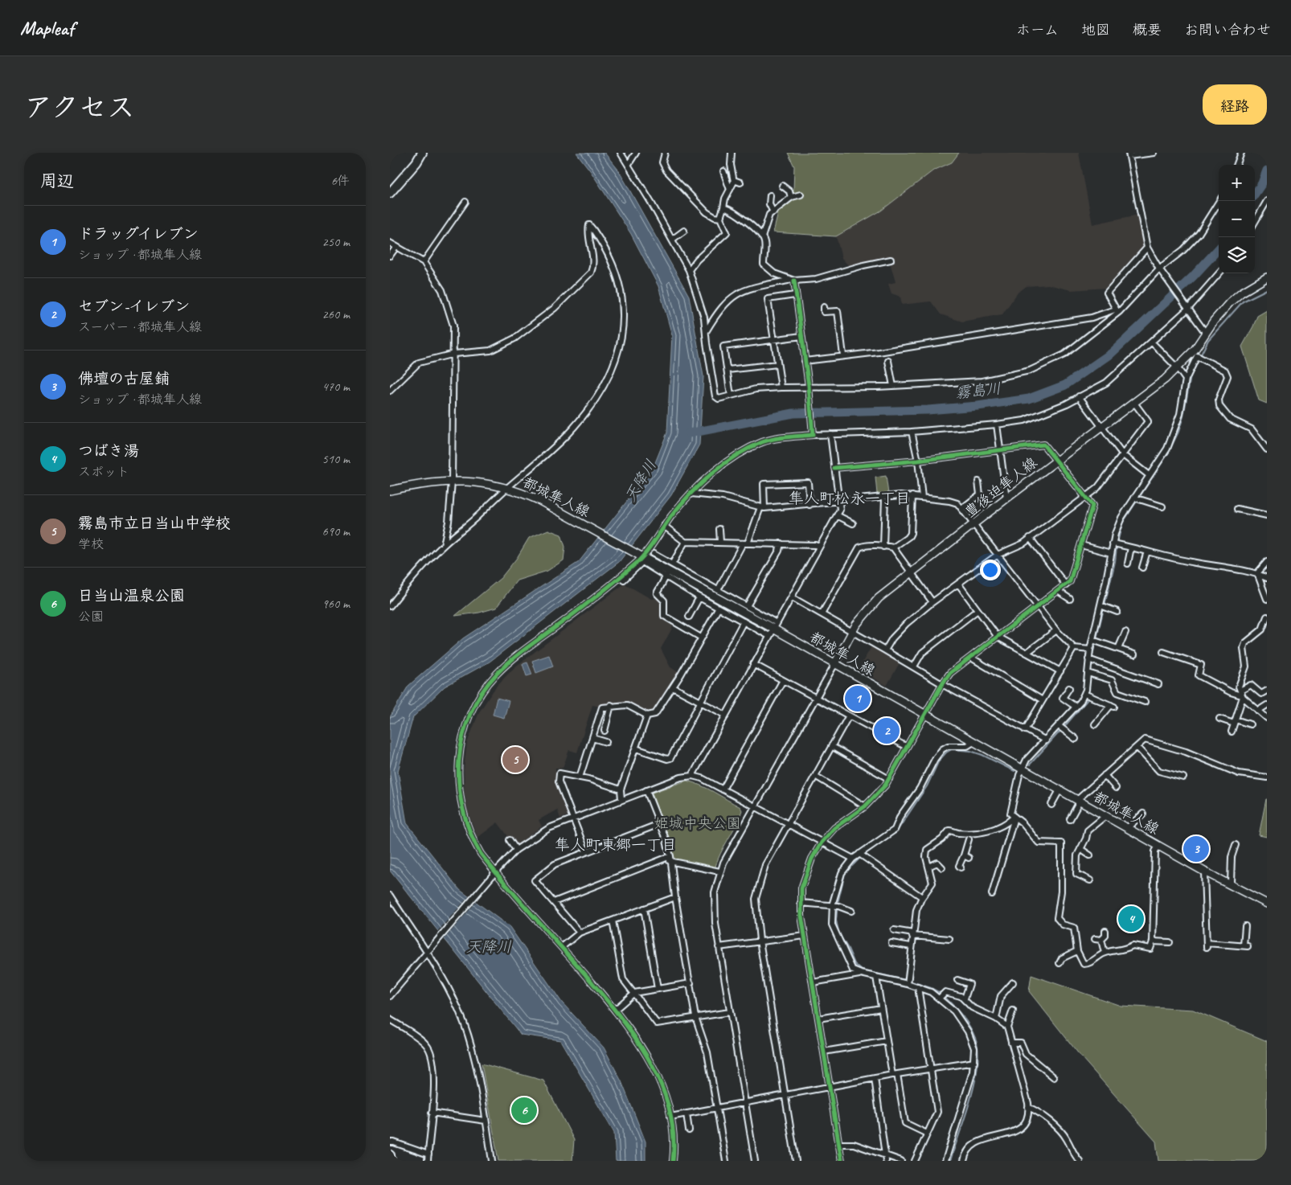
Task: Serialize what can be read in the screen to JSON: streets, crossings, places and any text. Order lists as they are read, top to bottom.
{
  "streets": {
    "main road": ["豊後迫隼人線", "都城隼人線"]
  },
  "crossings": [
    ["豊後迫隼人線", "都城隼人線"]
  ],
  "districts": ["隼人町松永一丁目", "隼人町東郷一丁目"],
  "water": ["霧島川", "天降川"],
  "parks": ["姫城中央公園"],
  "page": {
    "header": "Mapleaf",
    "nav": [
      "ホーム",
      "地図",
      "概要",
      "お問い合わせ"
    ],
    "title": "アクセス",
    "buttons": "経路",
    "heading": ["周辺", "6件"],
    "map_buttons": ["+", "−"],
    "list": [
      {
        "mark": "1",
        "name": "ドラッグイレブン",
        "note": "ショップ · 都城隼人線",
        "value": "250 m"
      },
      {
        "mark": "2",
        "name": "セブン-イレブン",
        "note": "スーパー · 都城隼人線",
        "value": "260 m"
      },
      {
        "mark": "3",
        "name": "佛壇の古屋鋪",
        "note": "ショップ · 都城隼人線",
        "value": "470 m"
      },
      {
        "mark": "4",
        "name": "つばき湯",
        "note": "スポット",
        "value": "510 m"
      },
      {
        "mark": "5",
        "name": "霧島市立日当山中学校",
        "note": "学校",
        "value": "690 m"
      },
      {
        "mark": "6",
        "name": "日当山温泉公園",
        "note": "公園",
        "value": "960 m"
      }
    ],
    "pins": [
      "1",
      "2",
      "5",
      "3",
      "4",
      "6"
    ]
  }
}
